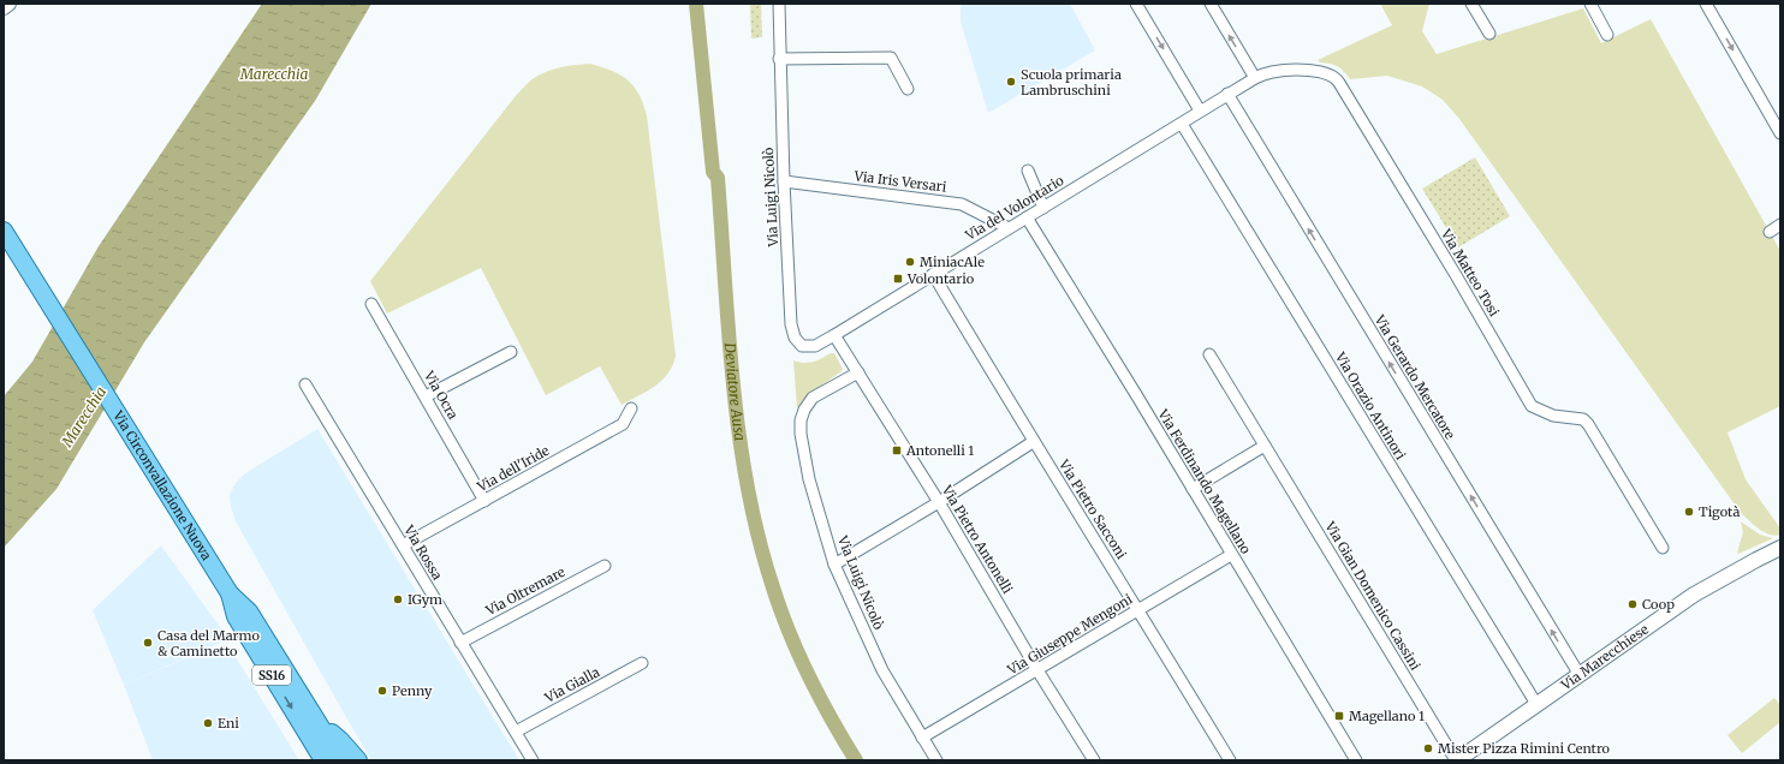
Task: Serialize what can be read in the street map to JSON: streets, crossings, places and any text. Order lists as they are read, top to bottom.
{
  "streets": {
    "main road": ["Via Circonvallazione Nuova", "Via Marecchiese", "SS16"],
    "street": [
      "Via Iris Versari",
      "Via Luigi Nicolò",
      "Via del Volontario",
      "Via Matteo Tosi",
      "Via Gerardo Mercatore",
      "Via Ocra",
      "Via Orazio Antinori",
      "Via dell'Iride",
      "Via Ferdinando Magellano",
      "Via Pietro Sacconi",
      "Via Pietro Antonelli",
      "Via Rossa",
      "Via Oltremare",
      "Via Gian Domenico Cassini",
      "Via Giuseppe Mengoni",
      "Via Gialla"
    ]
  },
  "crossings": [
    ["Via Iris Versari", "Via Luigi Nicolò"],
    ["Via Iris Versari", "Via del Volontario"],
    ["Via Luigi Nicolò", "Via del Volontario"],
    ["Via Luigi Nicolò", "Via Pietro Antonelli"],
    ["Via Luigi Nicolò", "Via Giuseppe Mengoni"],
    ["Via del Volontario", "Via Matteo Tosi"],
    ["Via del Volontario", "Via Gerardo Mercatore"],
    ["Via del Volontario", "Via Orazio Antinori"],
    ["Via del Volontario", "Via Ferdinando Magellano"],
    ["Via del Volontario", "Via Pietro Sacconi"],
    ["Via del Volontario", "Via Pietro Antonelli"],
    ["Via Matteo Tosi", "Via Gerardo Mercatore"],
    ["Via Gerardo Mercatore", "Via Marecchiese"],
    ["Via Ocra", "Via dell'Iride"],
    ["Via Orazio Antinori", "Via Marecchiese"],
    ["Via dell'Iride", "Via Rossa"],
    ["Via Ferdinando Magellano", "Via Giuseppe Mengoni"],
    ["Via Pietro Sacconi", "Via Giuseppe Mengoni"],
    ["Via Pietro Antonelli", "Via Giuseppe Mengoni"],
    ["Via Rossa", "Via Oltremare"],
    ["Via Rossa", "Via Gialla"],
    ["Via Gian Domenico Cassini", "Via Marecchiese"]
  ],
  "one_way": ["Via Gerardo Mercatore"],
  "water": ["Marecchia", "Deviatore Ausa"],
  "places": {
    "other": [
      "Scuola primaria Lambruschini",
      "MiniacAle",
      "Tigotà",
      "IGym",
      "Coop",
      "Casa del Marmo & Caminetto",
      "Penny",
      "Eni",
      "Mister Pizza Rimini Centro"
    ],
    "transit": ["Volontario", "Antonelli 1", "Magellano 1"]
  }
}
